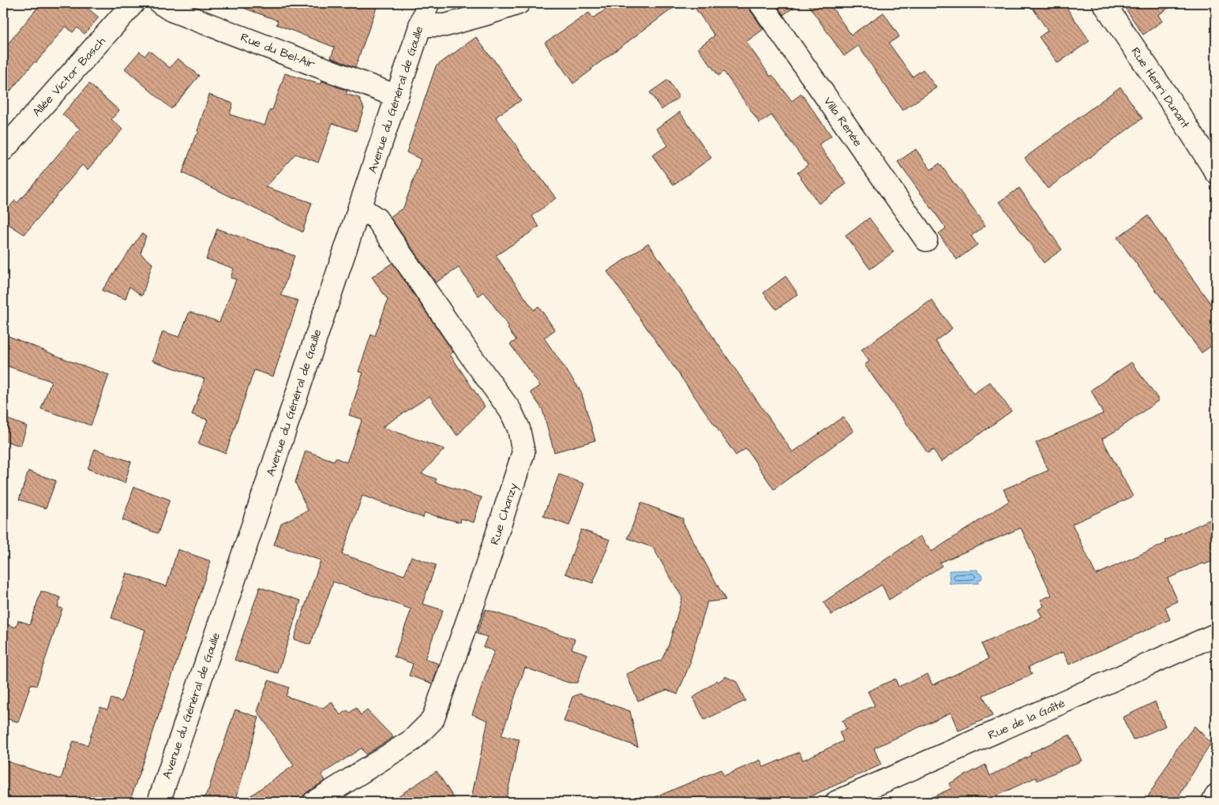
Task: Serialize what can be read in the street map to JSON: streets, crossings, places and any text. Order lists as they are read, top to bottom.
{
  "streets": {
    "street": [
      "Rue du Bel-Air",
      "Allée Victor Basch",
      "Rue Henri Dunant",
      "Avenue du Général de Gaulle",
      "Villa Renée",
      "Rue Chanzy",
      "Rue de la Gaîté"
    ]
  },
  "crossings": [
    ["Rue du Bel-Air", "Avenue du Général de Gaulle"],
    ["Avenue du Général de Gaulle", "Rue Chanzy"]
  ]
}
